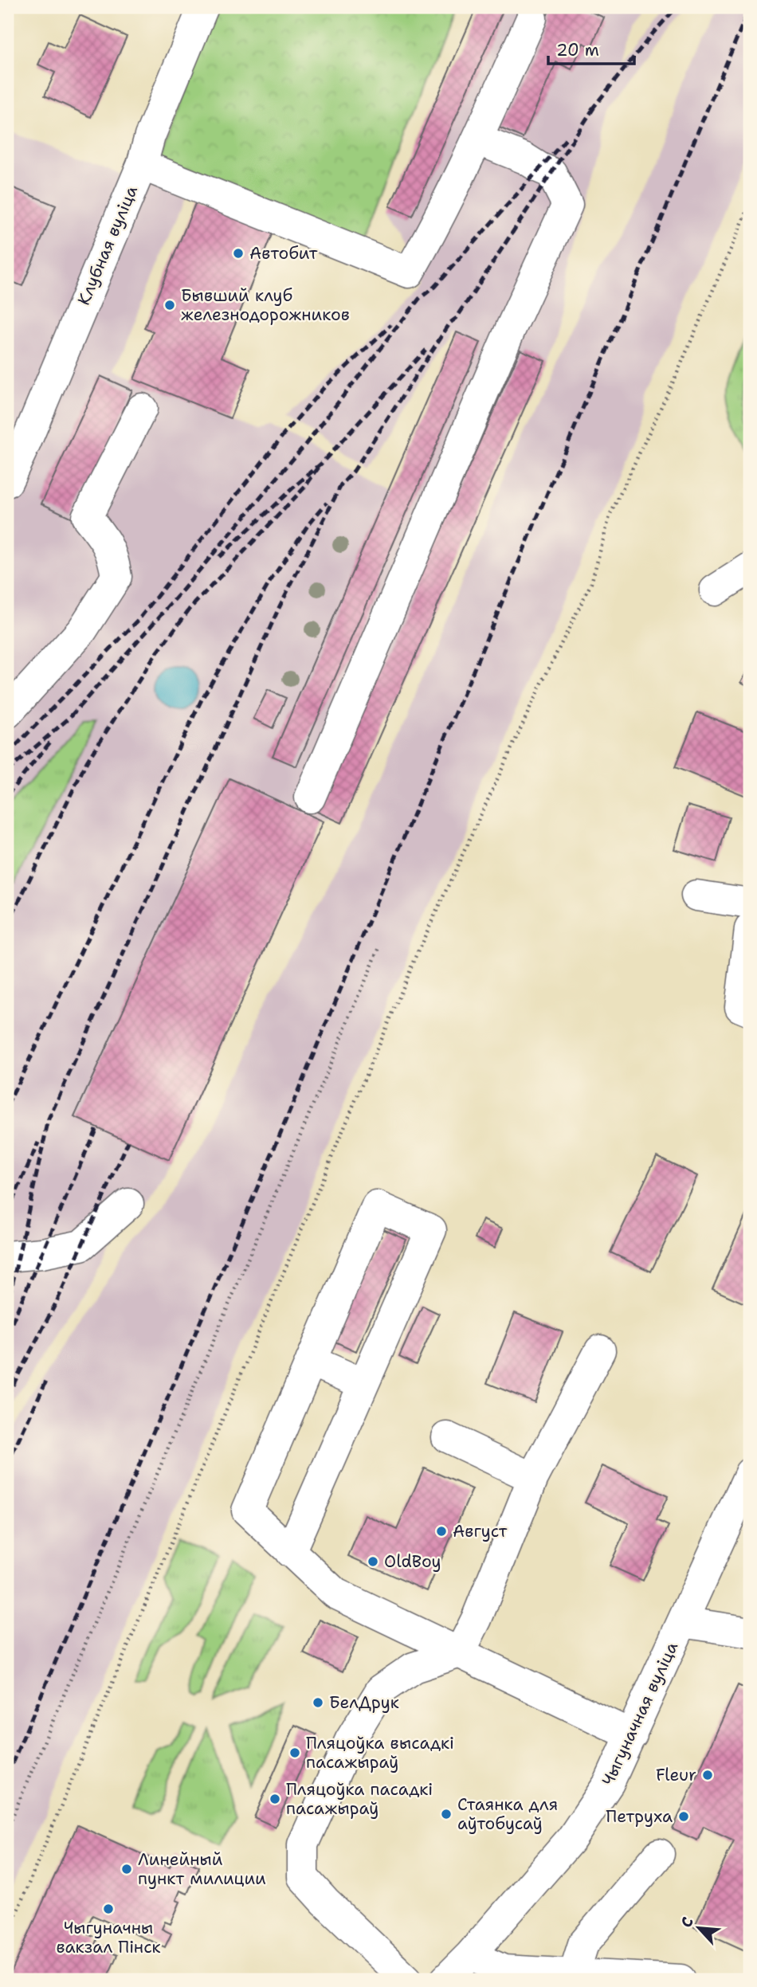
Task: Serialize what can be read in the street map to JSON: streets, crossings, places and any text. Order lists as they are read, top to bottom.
{
  "streets": {
    "street": ["Клубная вуліца", "Чыгуначная вуліца"]
  },
  "places": [
    "Автобит",
    "Бывший клуб железнодорожников",
    "Август",
    "OldBoy",
    "БелДрук",
    "Пляцоўка высадкі пасажыраў",
    "Fleur",
    "Пляцоўка пасадкі пасажыраў",
    "Стаянка для аўтобусаў",
    "Петруха",
    "Линейный пункт милиции",
    "Чыгуначны вакзал Пінск"
  ],
  "scale_bar": "20 m",
  "north": "top left"
}
